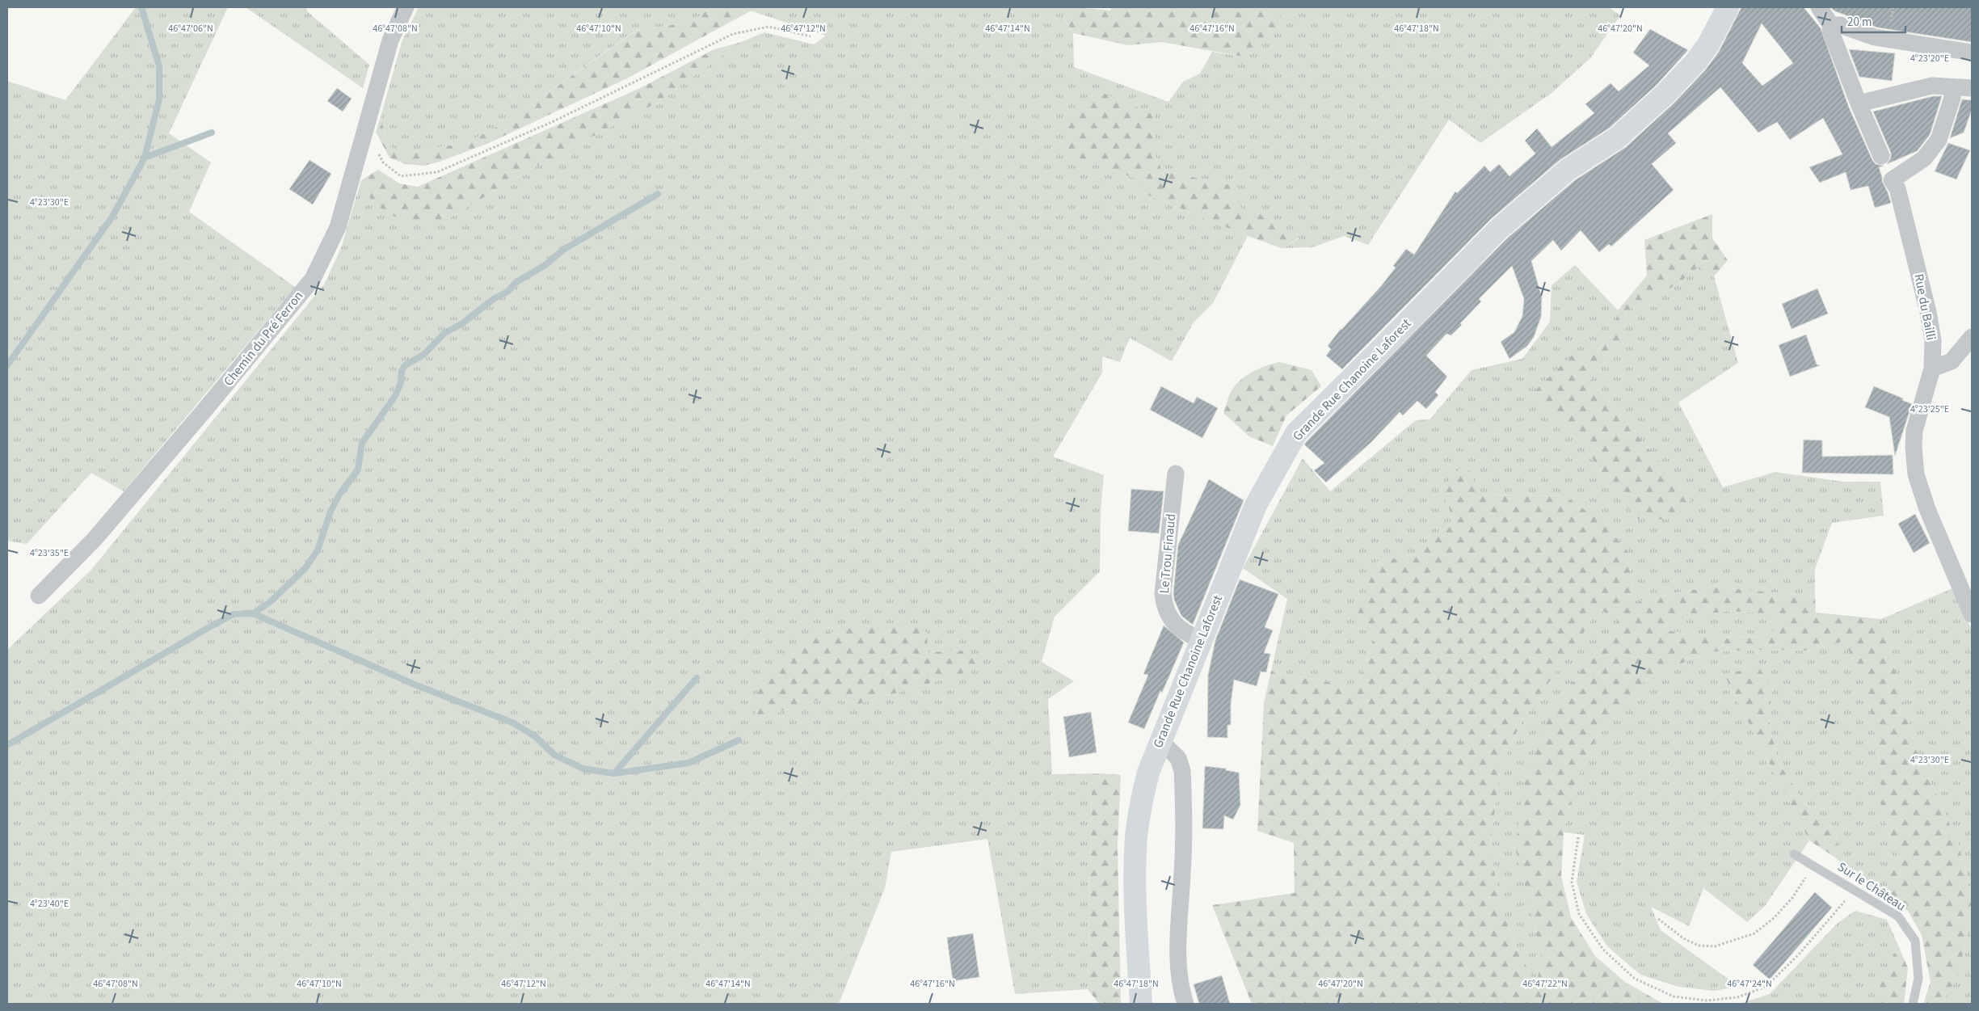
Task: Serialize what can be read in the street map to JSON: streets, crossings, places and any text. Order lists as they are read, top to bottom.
{
  "streets": {
    "main road": ["Grande Rue Chanoine Laforest"],
    "street": ["Rue du Bailli", "Chemin du Pré Ferron", "Le Trou Finaud"],
    "lane": ["Sur le Château"]
  },
  "crossings": [
    ["Grande Rue Chanoine Laforest", "Le Trou Finaud"]
  ],
  "scale_bar": "20 m",
  "coordinates": [
    "46°47'06\"N",
    "46°47'08\"N",
    "46°47'10\"N",
    "46°47'12\"N",
    "46°47'14\"N",
    "46°47'16\"N",
    "46°47'18\"N",
    "46°47'20\"N",
    "4°23'20\"E",
    "4°23'30\"E",
    "4°23'25\"E",
    "4°23'35\"E",
    "4°23'40\"E",
    "46°47'22\"N",
    "46°47'24\"N"
  ]
}
